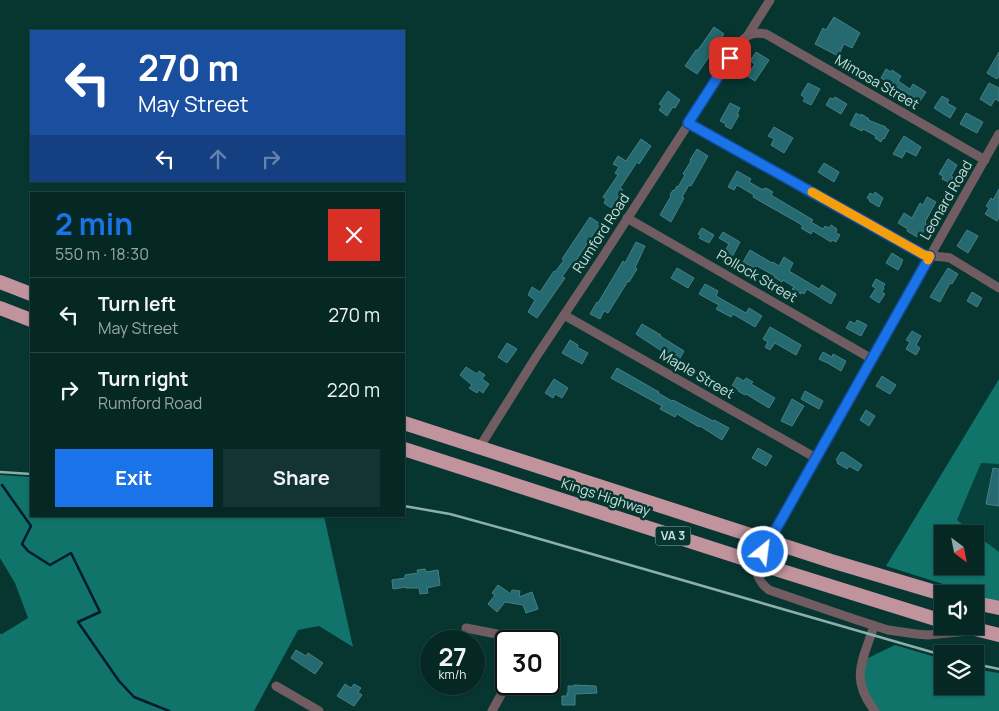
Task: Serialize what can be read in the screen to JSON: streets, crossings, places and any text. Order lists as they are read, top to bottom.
{
  "streets": {
    "highway": ["Kings Highway", "VA 3"],
    "street": [
      "Mimosa Street",
      "Leonard Road",
      "Rumford Road",
      "Pollock Street",
      "Maple Street"
    ]
  },
  "crossings": [
    ["Mimosa Street", "Leonard Road"],
    ["Mimosa Street", "Rumford Road"],
    ["Leonard Road", "Pollock Street"],
    ["Leonard Road", "Maple Street"],
    ["Leonard Road", "Kings Highway"],
    ["Rumford Road", "Pollock Street"],
    ["Rumford Road", "Maple Street"],
    ["Rumford Road", "Kings Highway"]
  ],
  "north": "bottom right",
  "page": {
    "turn": ["270 m", "May Street"],
    "heading": ["2 min", "550 m · 18:30"],
    "list": [
      {
        "name": "Turn left",
        "note": "May Street",
        "value": "270 m"
      },
      {
        "name": "Turn right",
        "note": "Rumford Road",
        "value": "220 m"
      }
    ],
    "buttons": ["Exit", "Share"],
    "speed": "27 km/h",
    "limit": "30"
  }
}
